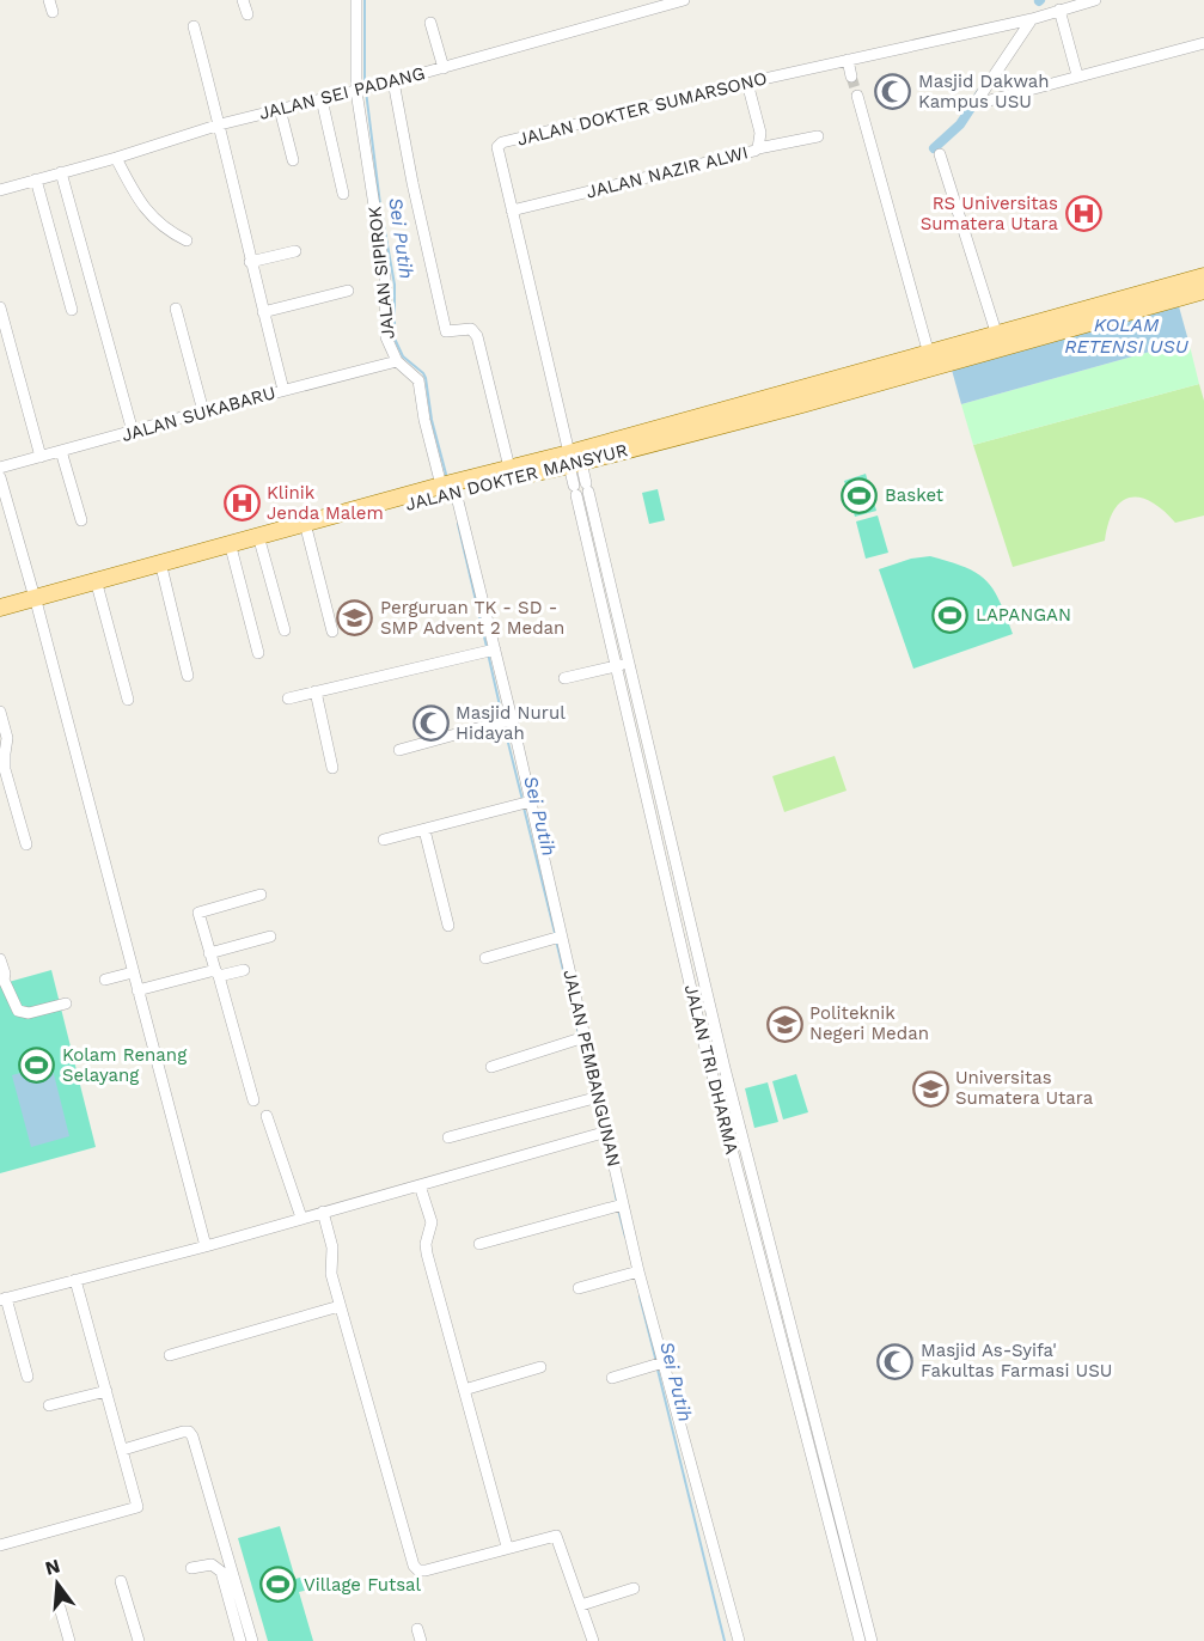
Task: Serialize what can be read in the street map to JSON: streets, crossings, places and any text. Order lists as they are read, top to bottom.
{
  "streets": {
    "main road": ["JALAN DOKTER MANSYUR"],
    "street": [
      "JALAN SEI PADANG",
      "JALAN DOKTER SUMARSONO",
      "JALAN NAZIR ALWI",
      "JALAN SIPIROK",
      "JALAN SUKABARU",
      "JALAN PEMBANGUNAN",
      "JALAN TRI DHARMA"
    ]
  },
  "crossings": [
    ["JALAN SEI PADANG", "JALAN SIPIROK"],
    ["JALAN DOKTER SUMARSONO", "JALAN NAZIR ALWI"],
    ["JALAN DOKTER SUMARSONO", "JALAN DOKTER MANSYUR"],
    ["JALAN DOKTER SUMARSONO", "JALAN TRI DHARMA"],
    ["JALAN SIPIROK", "JALAN SUKABARU"],
    ["JALAN SIPIROK", "JALAN DOKTER MANSYUR"],
    ["JALAN SIPIROK", "JALAN PEMBANGUNAN"],
    ["JALAN DOKTER MANSYUR", "JALAN PEMBANGUNAN"],
    ["JALAN DOKTER MANSYUR", "JALAN TRI DHARMA"]
  ],
  "water": ["Sei Putih", "KOLAM RETENSI USU"],
  "places": {
    "mosque": ["Masjid Dakwah Kampus USU", "Masjid Nurul Hidayah", "Masjid As-Syifa' Fakultas Farmasi USU"],
    "hospital": ["RS Universitas Sumatera Utara", "Klinik Jenda Malem"],
    "sports": [
      "Basket",
      "LAPANGAN",
      "Kolam Renang Selayang",
      "Village Futsal"
    ],
    "school or university": ["Perguruan TK - SD - SMP Advent 2 Medan", "Politeknik Negeri Medan", "Universitas Sumatera Utara"]
  },
  "north": "top"
}
